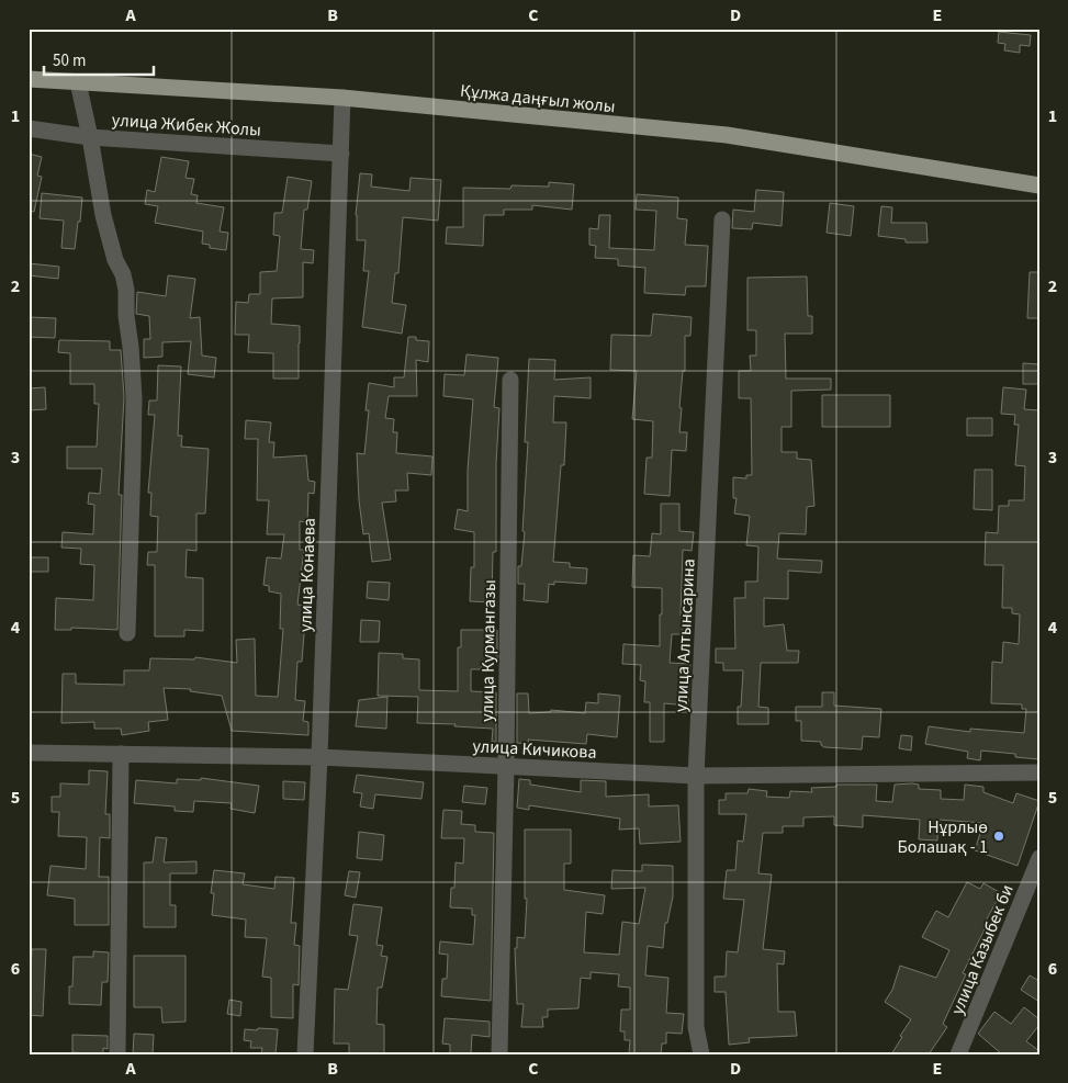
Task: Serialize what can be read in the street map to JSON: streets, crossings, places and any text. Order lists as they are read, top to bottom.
{
  "streets": {
    "main road": ["Құлжа даңғыл жолы"],
    "street": [
      "улица Жибек Жолы",
      "улица Конаева",
      "улица Алтынсарина",
      "улица Курмангазы",
      "улица Кичикова",
      "улица Казыбек би"
    ]
  },
  "crossings": [
    ["Құлжа даңғыл жолы", "улица Конаева"],
    ["улица Жибек Жолы", "улица Конаева"],
    ["улица Конаева", "улица Кичикова"],
    ["улица Алтынсарина", "улица Кичикова"],
    ["улица Курмангазы", "улица Кичикова"]
  ],
  "places": ["Нұрлыө Болашақ - 1"],
  "scale_bar": "50 m",
  "grid": {
    "columns": [
      "A",
      "B",
      "C",
      "D",
      "E"
    ],
    "rows": [
      "1",
      "2",
      "3",
      "4",
      "5",
      "6"
    ]
  }
}
